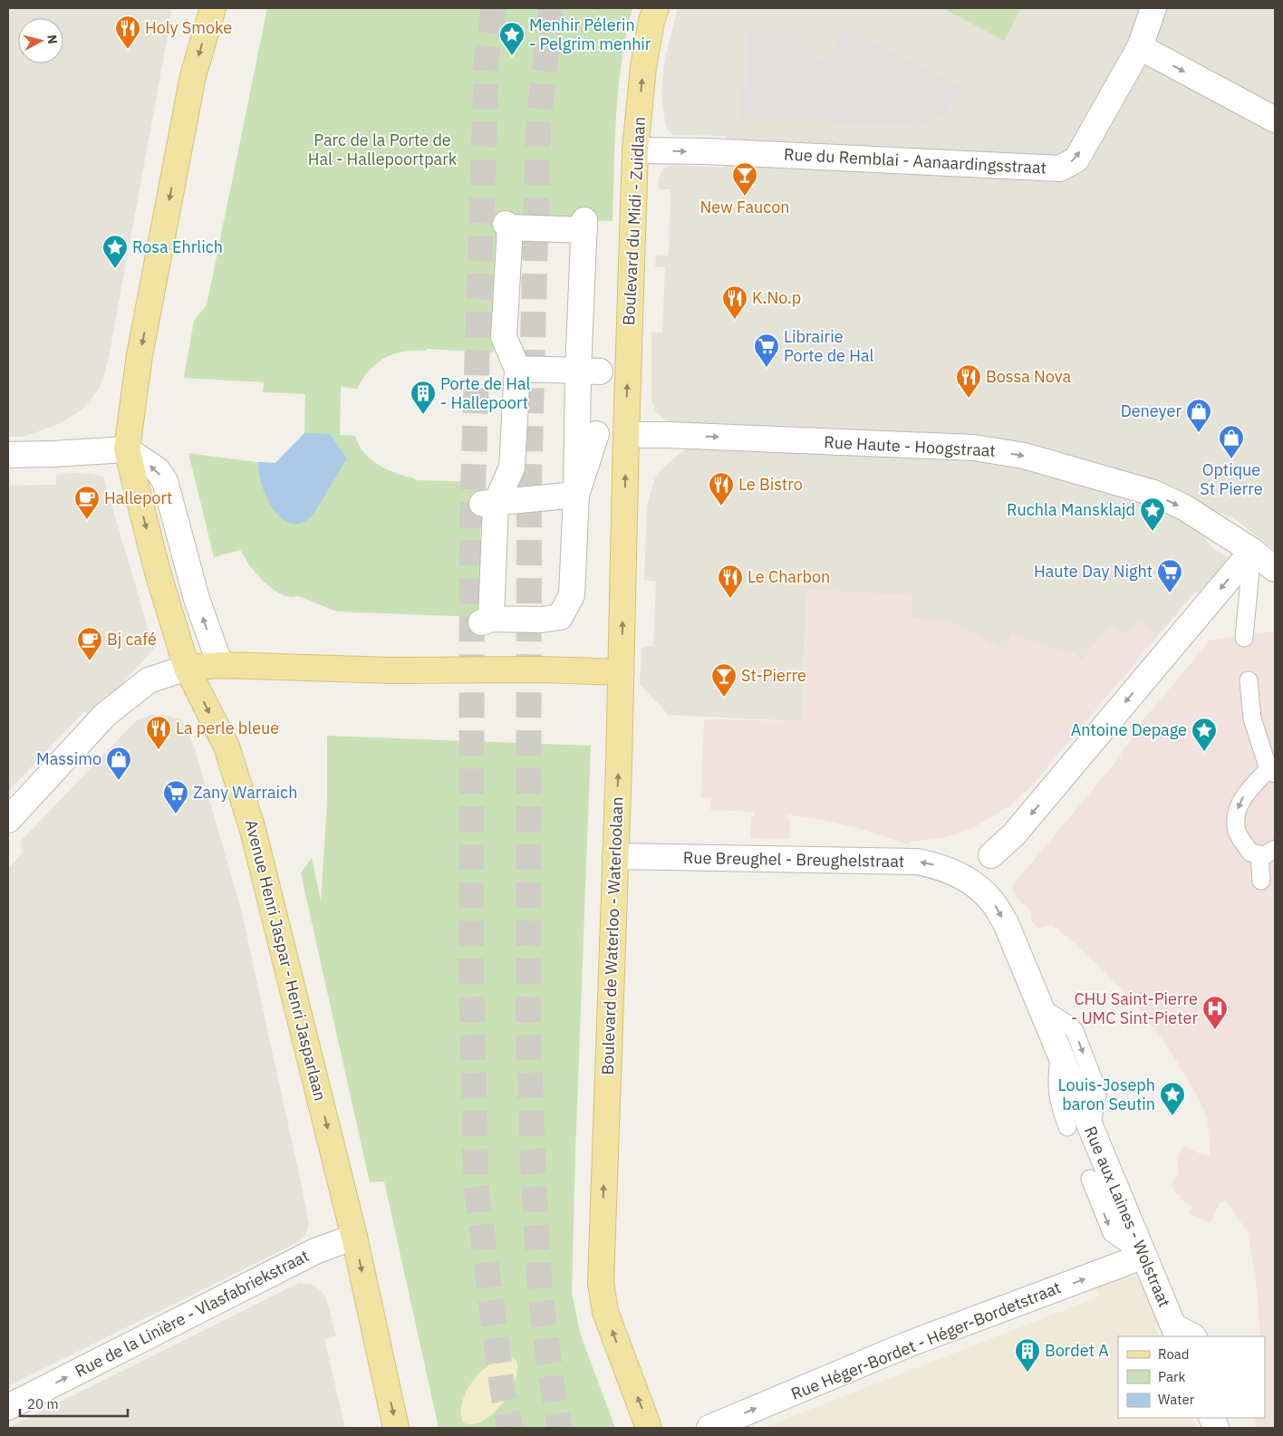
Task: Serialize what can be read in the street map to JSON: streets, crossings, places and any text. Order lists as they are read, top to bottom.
{
  "streets": {
    "main road": ["Boulevard du Midi - Zuidlaan", "Boulevard de Waterloo - Waterloolaan", "Avenue Henri Jaspar - Henri Jasparlaan"],
    "street": [
      "Rue du Remblai - Aanaardingsstraat",
      "Rue Haute - Hoogstraat",
      "Rue Breughel - Breughelstraat",
      "Rue aux Laines - Wolstraat",
      "Rue de la Linière - Vlasfabriekstraat",
      "Rue Héger-Bordet - Héger-Bordetstraat"
    ]
  },
  "crossings": [
    ["Rue du Remblai - Aanaardingsstraat", "Boulevard du Midi - Zuidlaan"],
    ["Boulevard du Midi - Zuidlaan", "Rue Haute - Hoogstraat"],
    ["Boulevard du Midi - Zuidlaan", "Boulevard de Waterloo - Waterloolaan"],
    ["Rue Haute - Hoogstraat", "Boulevard de Waterloo - Waterloolaan"],
    ["Rue Breughel - Breughelstraat", "Boulevard de Waterloo - Waterloolaan"],
    ["Rue Breughel - Breughelstraat", "Rue aux Laines - Wolstraat"],
    ["Avenue Henri Jaspar - Henri Jasparlaan", "Rue de la Linière - Vlasfabriekstraat"],
    ["Rue aux Laines - Wolstraat", "Rue Héger-Bordet - Héger-Bordetstraat"]
  ],
  "one_way": [
    "Rue du Remblai - Aanaardingsstraat",
    "Boulevard du Midi - Zuidlaan",
    "Rue Haute - Hoogstraat",
    "Rue Breughel - Breughelstraat",
    "Boulevard de Waterloo - Waterloolaan",
    "Avenue Henri Jaspar - Henri Jasparlaan",
    "Rue de la Linière - Vlasfabriekstraat",
    "Rue Héger-Bordet - Héger-Bordetstraat"
  ],
  "parks": ["Parc de la Porte de Hal - Hallepoortpark"],
  "places": {
    "restaurant": [
      "Holy Smoke",
      "K.No.p",
      "Bossa Nova",
      "Le Bistro",
      "Le Charbon",
      "La perle bleue"
    ],
    "place": [
      "Menhir Pélerin - Pelgrim menhir",
      "Rosa Ehrlich",
      "Ruchla Mansklajd",
      "Antoine Depage",
      "Louis-Joseph baron Seutin"
    ],
    "bar": ["New Faucon", "St-Pierre"],
    "supermarket": ["Librairie Porte de Hal", "Haute Day Night", "Zany Warraich"],
    "building": ["Porte de Hal - Hallepoort", "Bordet A"],
    "shop": ["Deneyer", "Optique St Pierre", "Massimo"],
    "cafe": ["Halleport", "Bj café"],
    "hospital": ["CHU Saint-Pierre - UMC Sint-Pieter"]
  },
  "legend": ["Road", "Park", "Water"],
  "scale_bar": "20 m",
  "north": "right"
}
